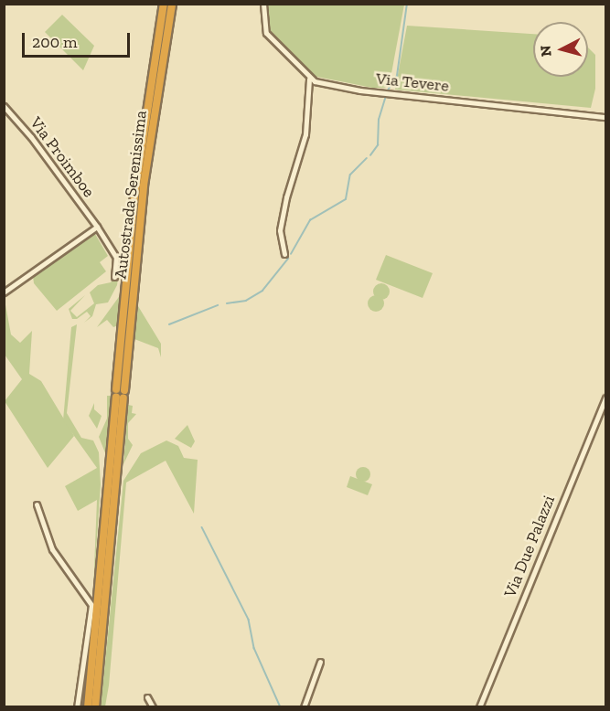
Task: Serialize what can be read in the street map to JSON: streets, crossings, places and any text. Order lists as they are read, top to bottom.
{
  "streets": {
    "highway": ["Autostrada Serenissima"],
    "street": ["Via Tevere", "Via Proimboe", "Via Due Palazzi"]
  },
  "scale_bar": "200 m",
  "north": "left"
}
